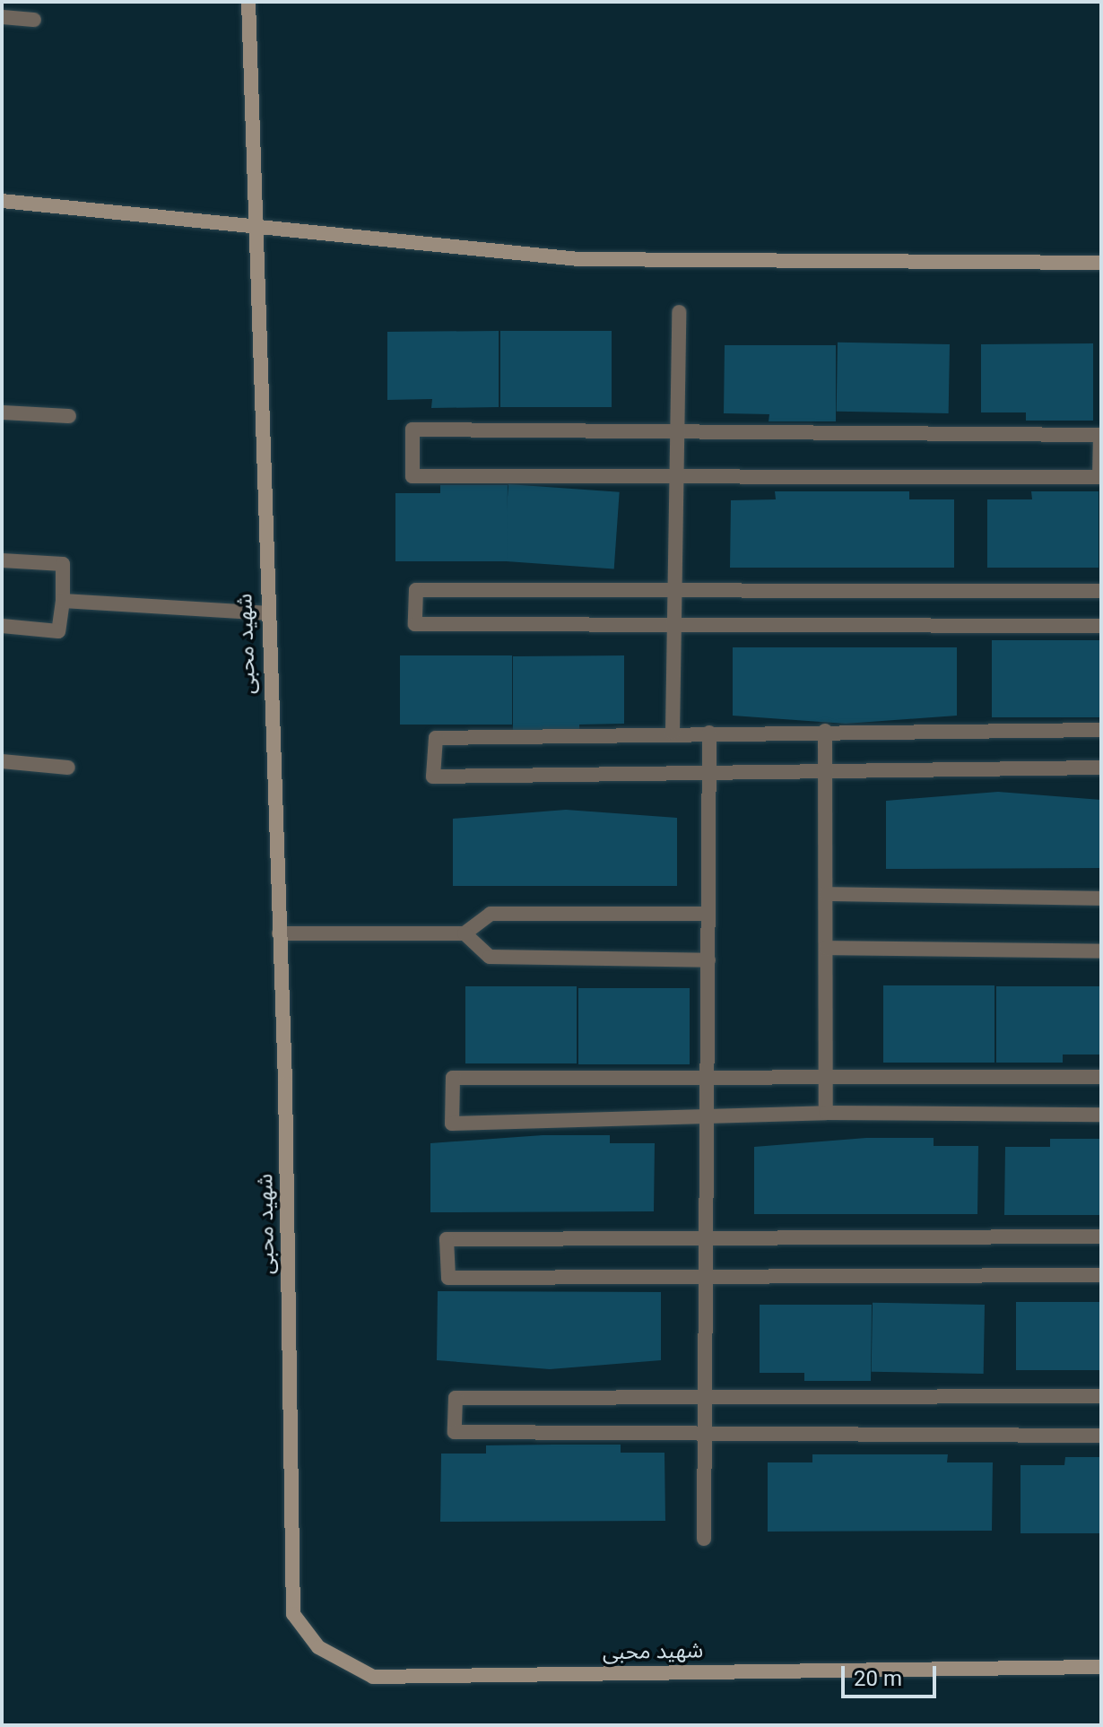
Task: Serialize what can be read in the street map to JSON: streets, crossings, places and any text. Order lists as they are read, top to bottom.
{
  "streets": {
    "street": ["شهید محبی"]
  },
  "scale_bar": "20 m"
}
